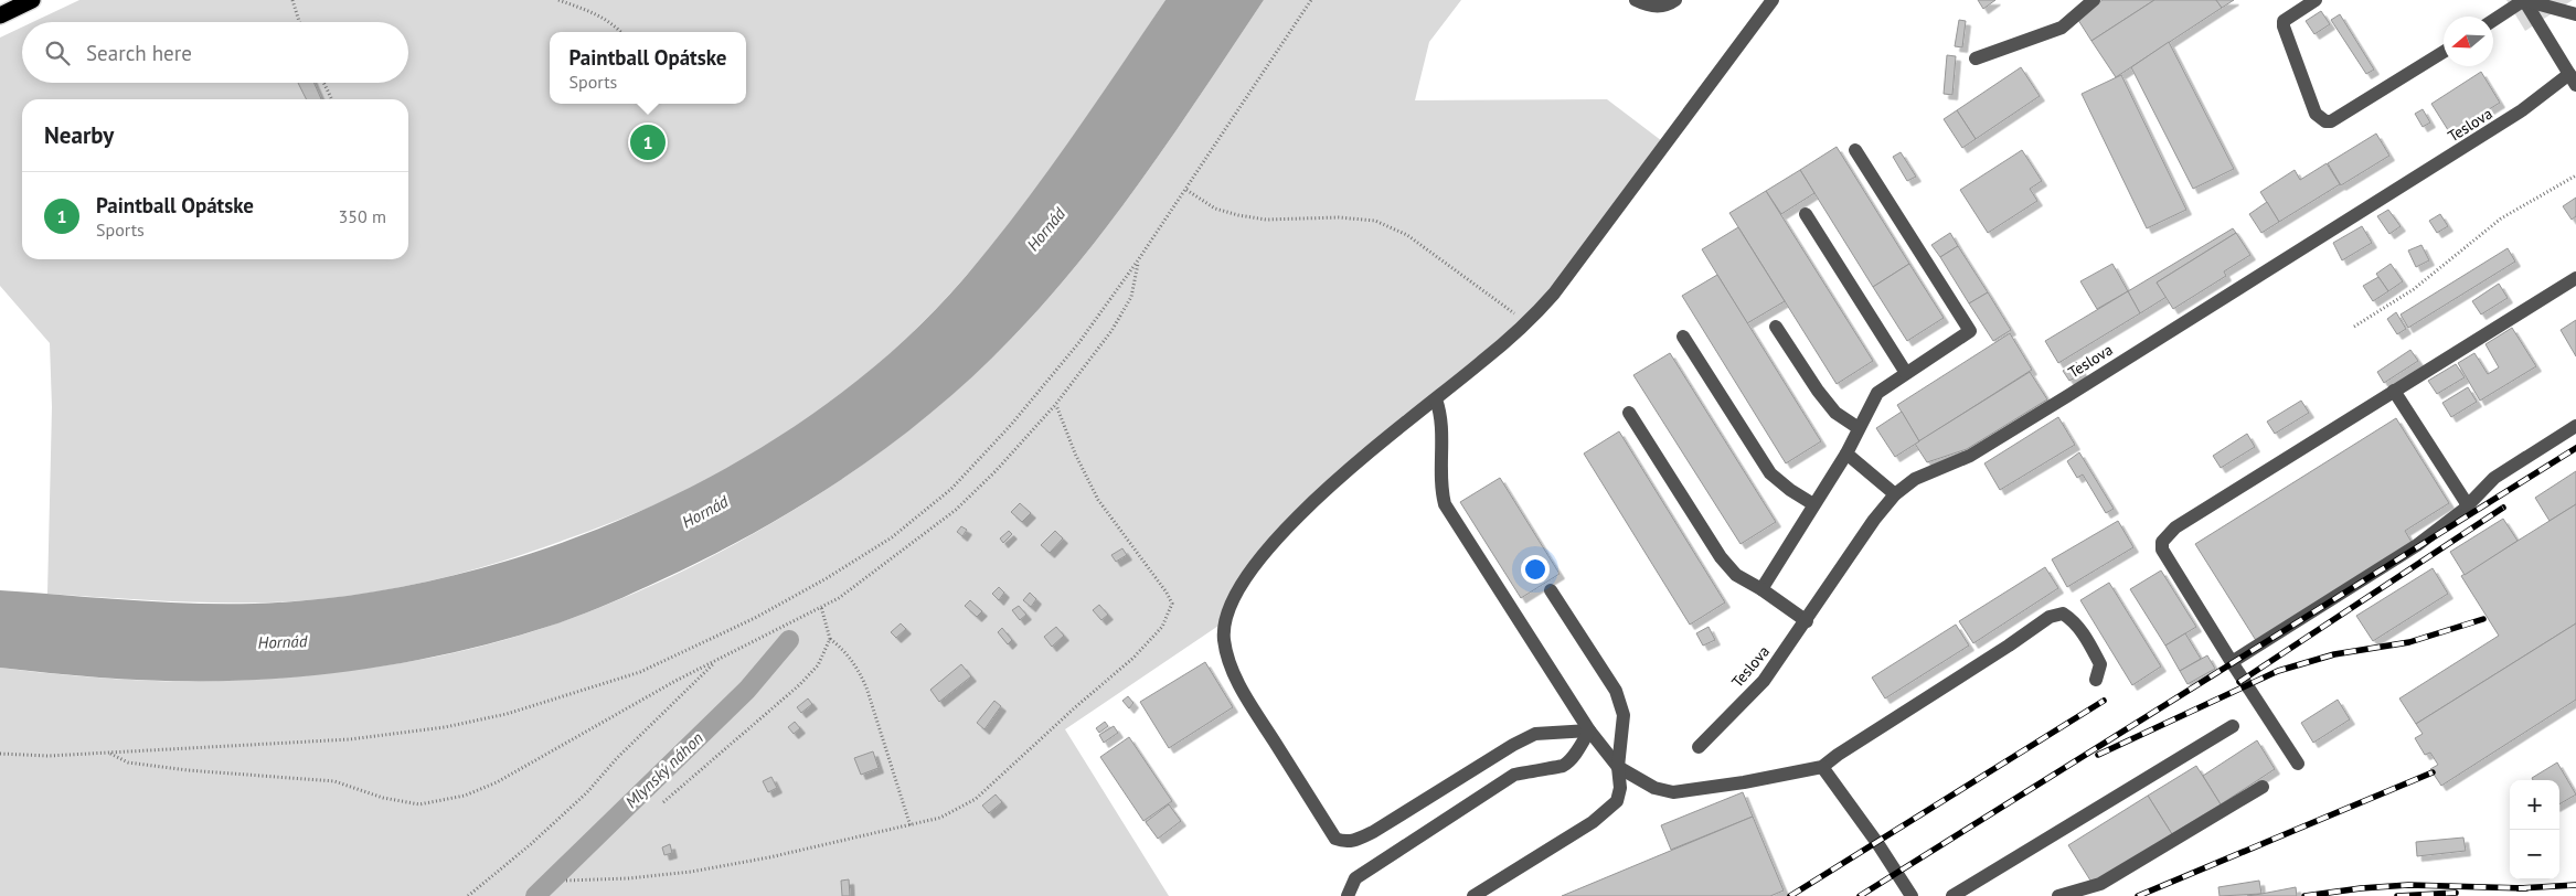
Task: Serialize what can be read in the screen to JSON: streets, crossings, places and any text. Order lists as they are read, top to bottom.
{
  "streets": {
    "lane": ["Teslova"]
  },
  "water": ["Hornád", "Mlynský náhon"],
  "north": "left",
  "page": {
    "search": "Search here",
    "popup": ["Paintball Opátske", "Sports"],
    "heading": "Nearby",
    "pins": "1",
    "list": [
      {
        "mark": "1",
        "name": "Paintball Opátske",
        "note": "Sports",
        "value": "350 m"
      }
    ],
    "map_buttons": ["+", "−"]
  }
}
